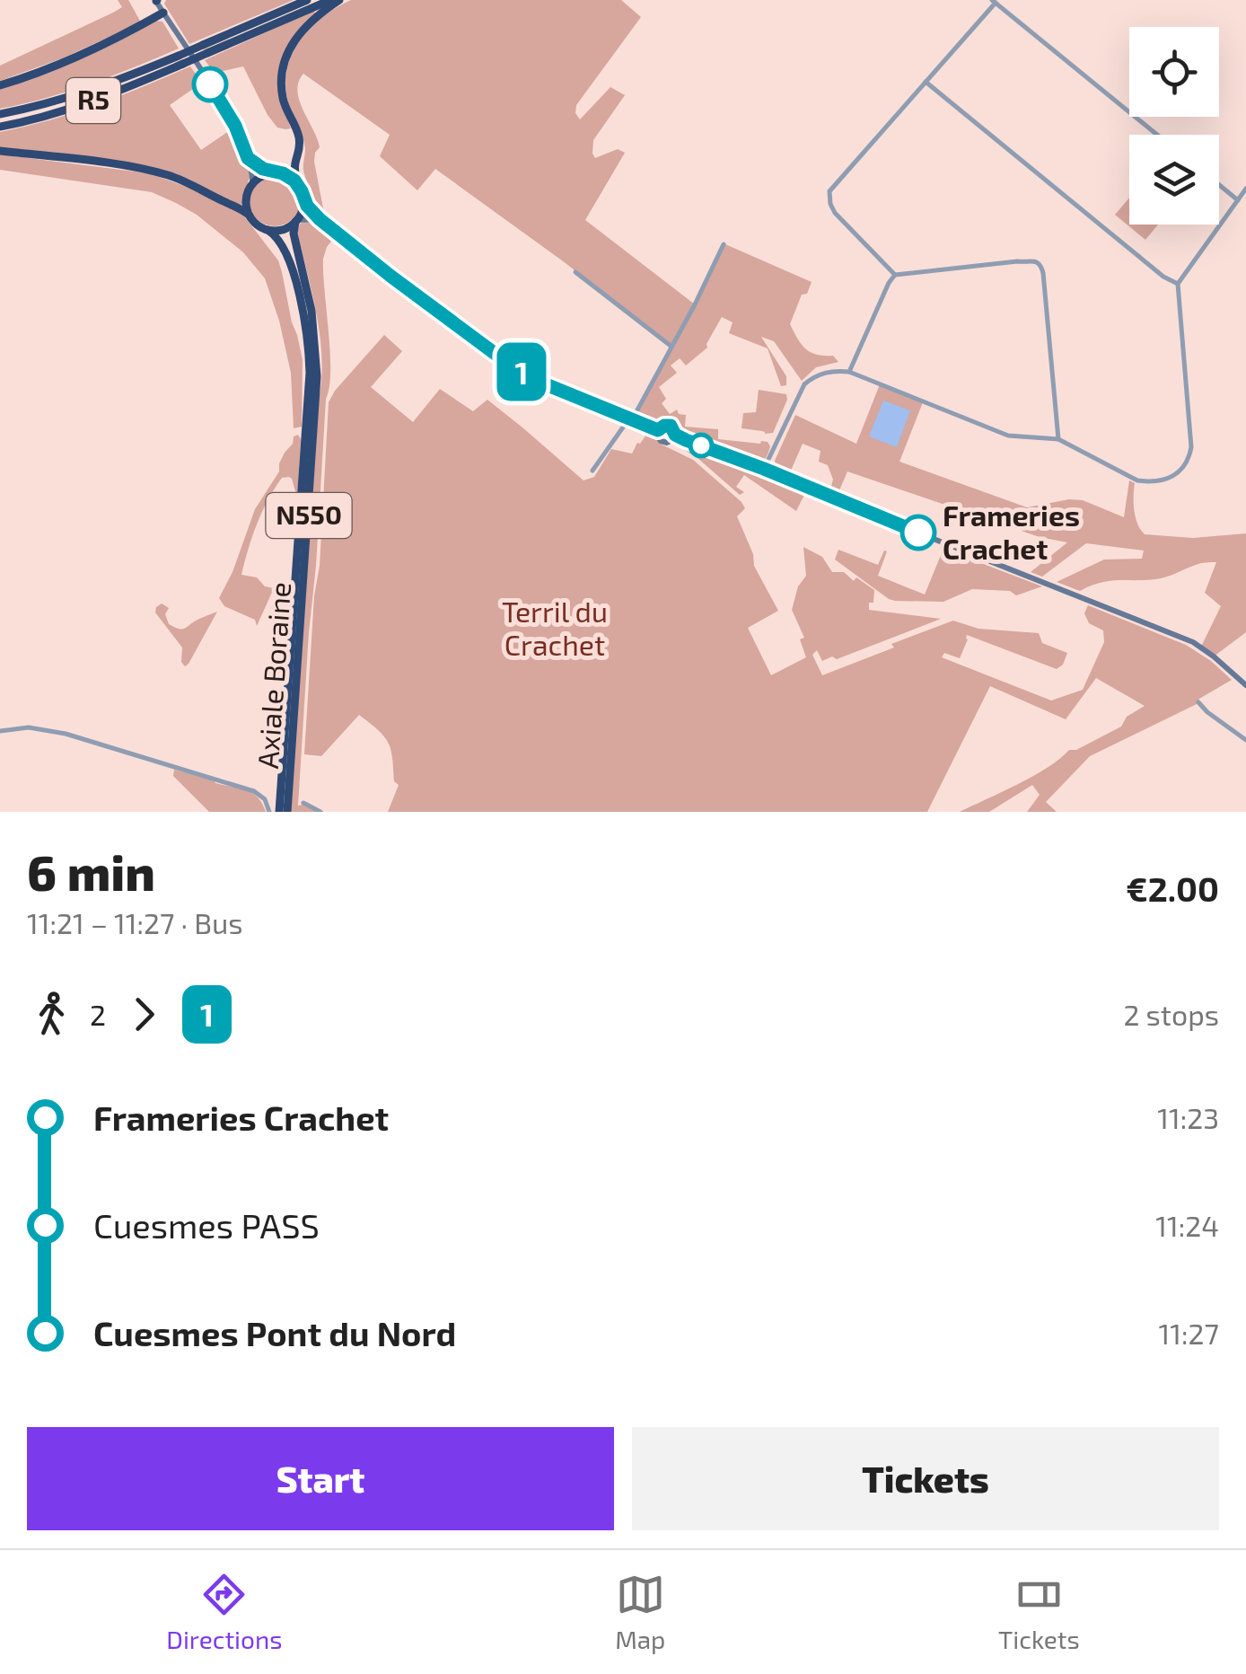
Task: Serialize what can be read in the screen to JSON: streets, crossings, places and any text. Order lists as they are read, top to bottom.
{
  "streets": {
    "highway": ["R5", "N550", "Axiale Boraine"]
  },
  "parks": ["Terril du Crachet"],
  "places": ["Frameries Crachet"],
  "lines": ["bus line 1"],
  "page": {
    "on_map": "1",
    "heading": ["6 min", "11:21 – 11:27 · Bus", "€2.00"],
    "legs": ["2", "1", "2 stops"],
    "list": [
      {
        "name": "Frameries Crachet",
        "value": "11:23"
      },
      {
        "name": "Cuesmes PASS",
        "value": "11:24"
      },
      {
        "name": "Cuesmes Pont du Nord",
        "value": "11:27"
      }
    ],
    "buttons": ["Start", "Tickets"],
    "tabs": ["Directions", "Map", "Tickets"]
  }
}
